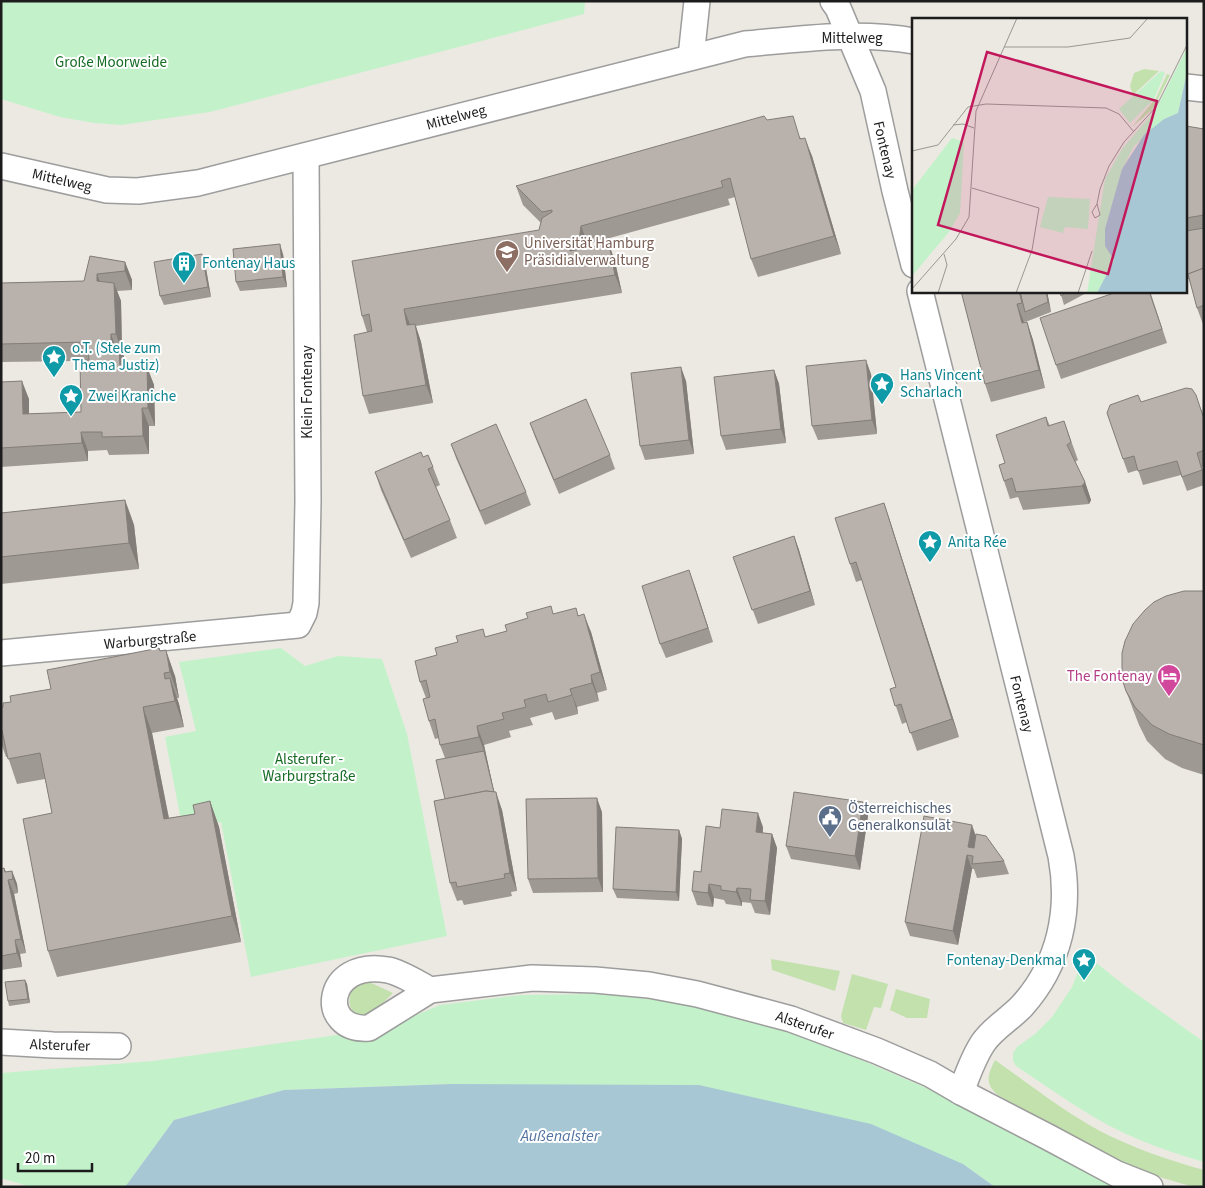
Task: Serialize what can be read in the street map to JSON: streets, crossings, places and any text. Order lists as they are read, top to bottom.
{
  "streets": {
    "street": [
      "Mittelweg",
      "Fontenay",
      "Klein Fontenay",
      "Warburgstraße",
      "Alsterufer"
    ]
  },
  "crossings": [
    ["Mittelweg", "Fontenay"],
    ["Mittelweg", "Klein Fontenay"],
    ["Fontenay", "Alsterufer"],
    ["Klein Fontenay", "Warburgstraße"]
  ],
  "water": ["Außenalster"],
  "parks": ["Große Moorweide", "Alsterufer - Warburgstraße"],
  "places": {
    "school or university": ["Universität Hamburg Präsidialverwaltung"],
    "building": ["Fontenay Haus"],
    "place": [
      "o.T. (Stele zum Thema Justiz)",
      "Hans Vincent Scharlach",
      "Zwei Kraniche",
      "Anita Rée",
      "Fontenay-Denkmal"
    ],
    "hotel": ["The Fontenay"],
    "public building": ["Österreichisches Generalkonsulat"]
  },
  "scale_bar": "20 m"
}
